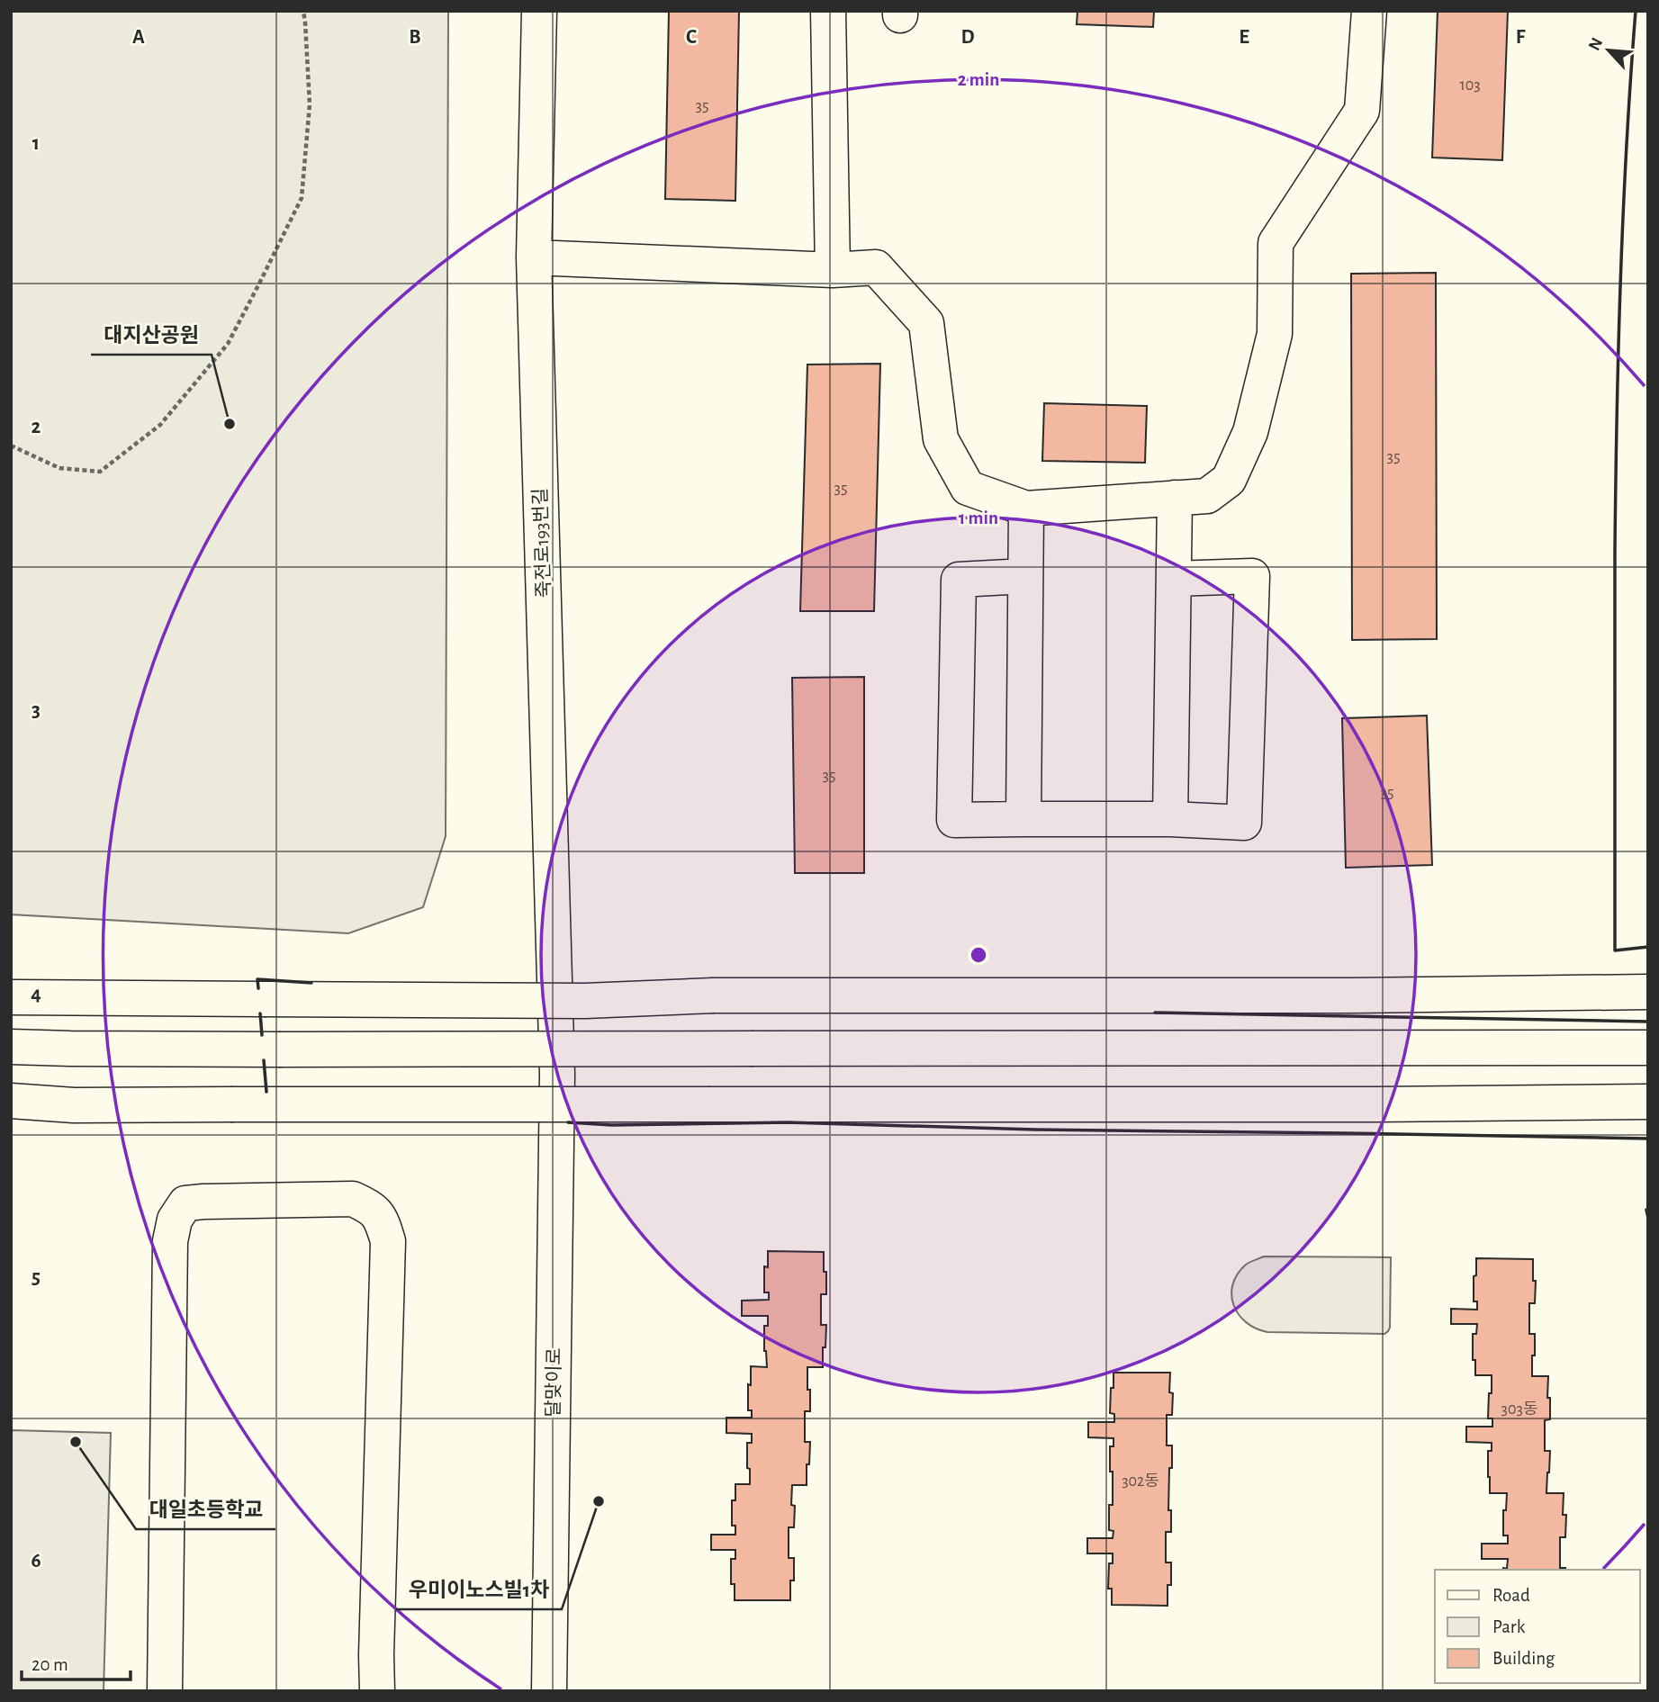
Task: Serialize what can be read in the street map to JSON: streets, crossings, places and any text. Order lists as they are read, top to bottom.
{
  "streets": {
    "main road": ["죽전로193번길", "달맞이로"]
  },
  "crossings": [
    ["죽전로193번길", "달맞이로"]
  ],
  "places": ["대지산공원", "대일초등학교", "우미이노스빌1차"],
  "house_numbers": [
    "103",
    "35",
    "35",
    "35",
    "35",
    "35",
    "303동",
    "302동"
  ],
  "legend": ["Road", "Park", "Building"],
  "scale_bar": "20 m",
  "north": "top left",
  "grid": {
    "columns": [
      "A",
      "B",
      "C",
      "D",
      "E",
      "F"
    ],
    "rows": [
      "1",
      "2",
      "3",
      "4",
      "5",
      "6"
    ]
  },
  "rings": ["2 min", "1 min"]
}
